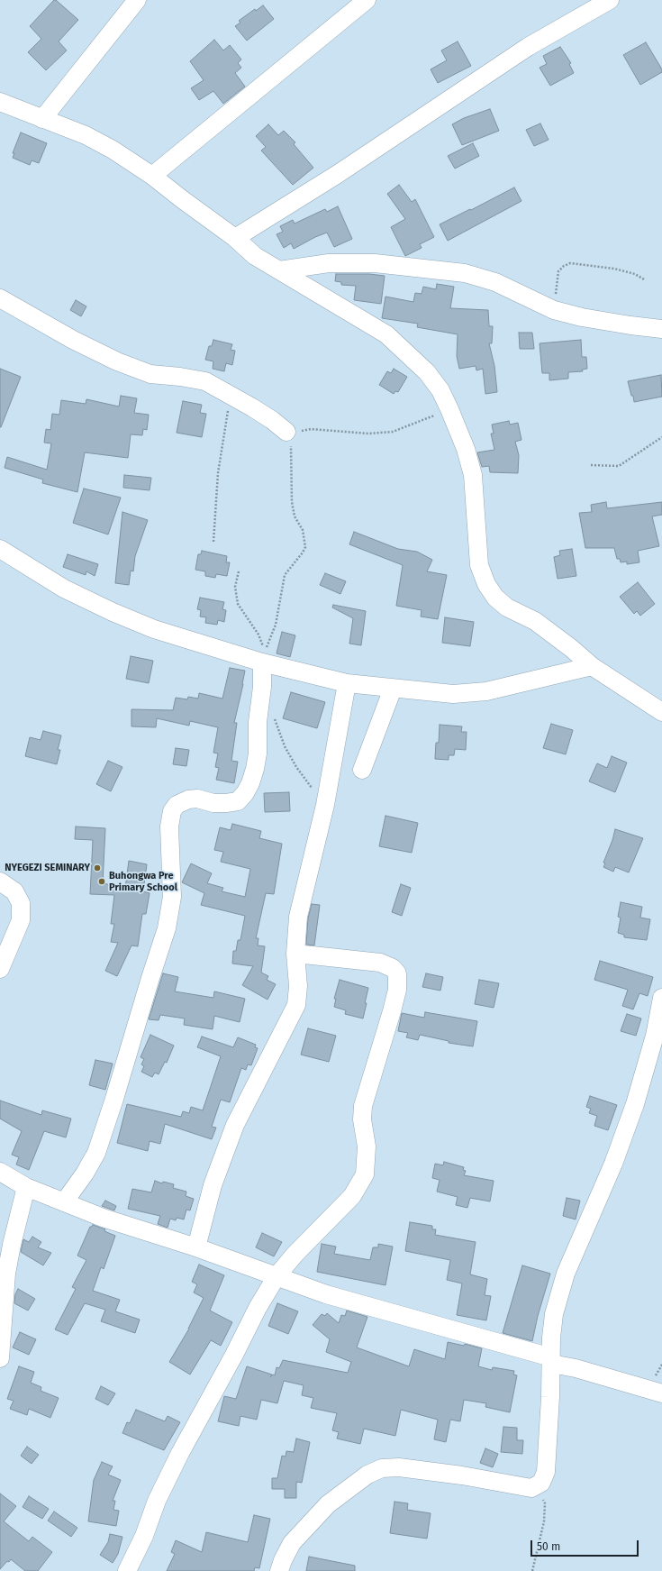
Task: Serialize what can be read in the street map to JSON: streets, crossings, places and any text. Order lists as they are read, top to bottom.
{
  "places": ["NYEGEZI SEMINARY", "Buhongwa Pre Primary School"],
  "scale_bar": "50 m"
}
